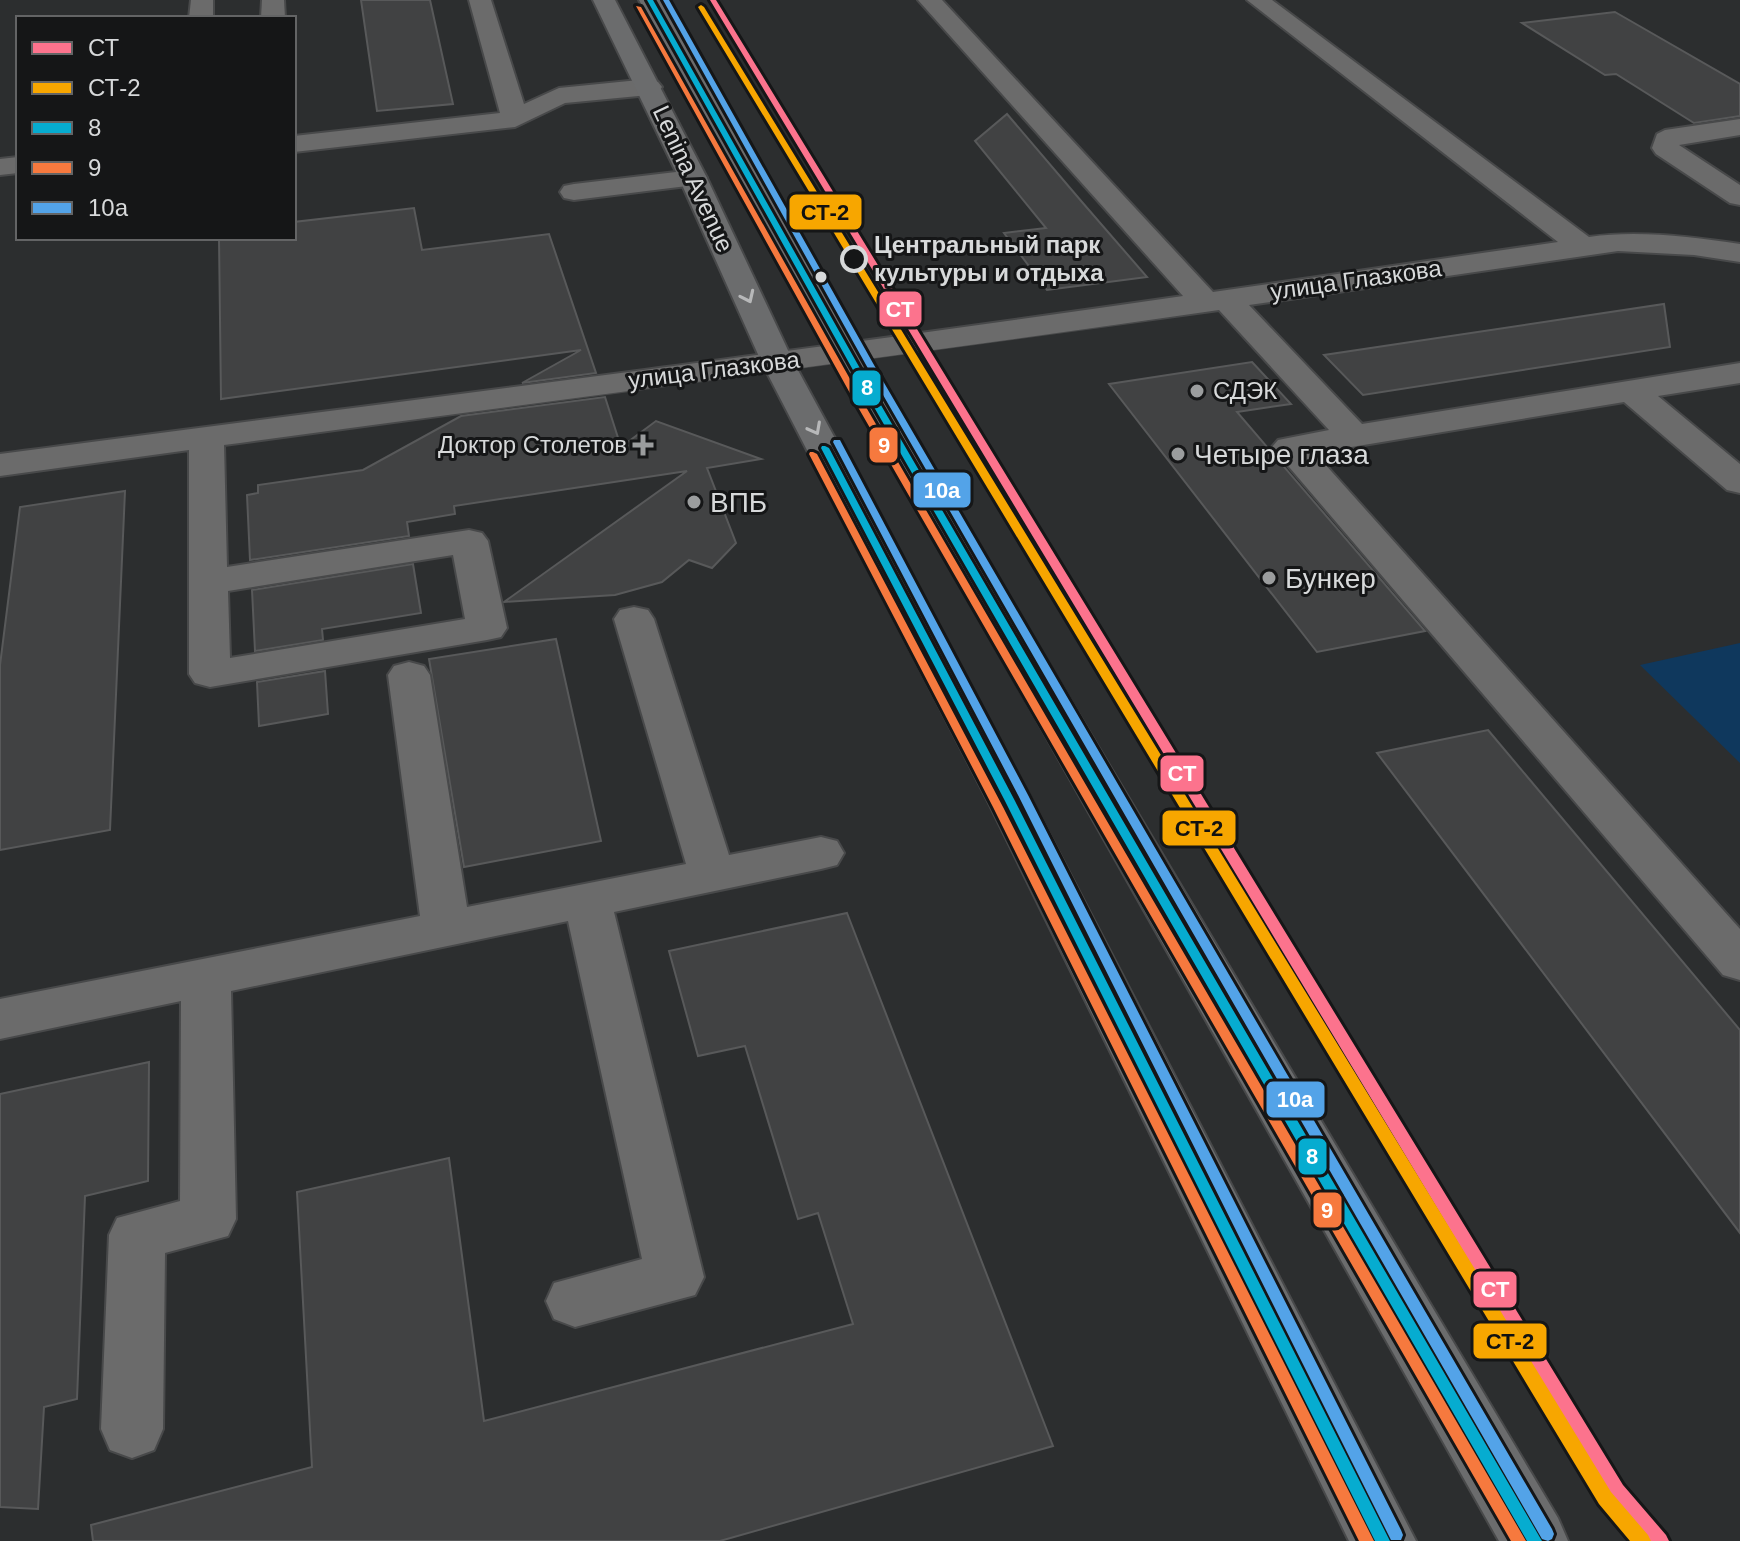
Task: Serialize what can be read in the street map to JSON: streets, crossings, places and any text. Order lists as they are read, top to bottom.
{
  "streets": {
    "main road": ["Lenina Avenue"],
    "street": ["улица Глазкова"]
  },
  "crossings": [
    ["Lenina Avenue", "улица Глазкова"]
  ],
  "places": {
    "other": [
      "Центральный парк культуры и отдыха",
      "СДЭК",
      "Четыре глаза",
      "ВПБ",
      "Бункер"
    ],
    "health": ["Доктор Столетов"]
  },
  "lines": [
    "transit line СТ",
    "transit line 8",
    "transit line 10а",
    "transit line СТ-2",
    "transit line 9"
  ],
  "legend": [
    "СТ",
    "СТ-2",
    "8",
    "9",
    "10а"
  ]
}
